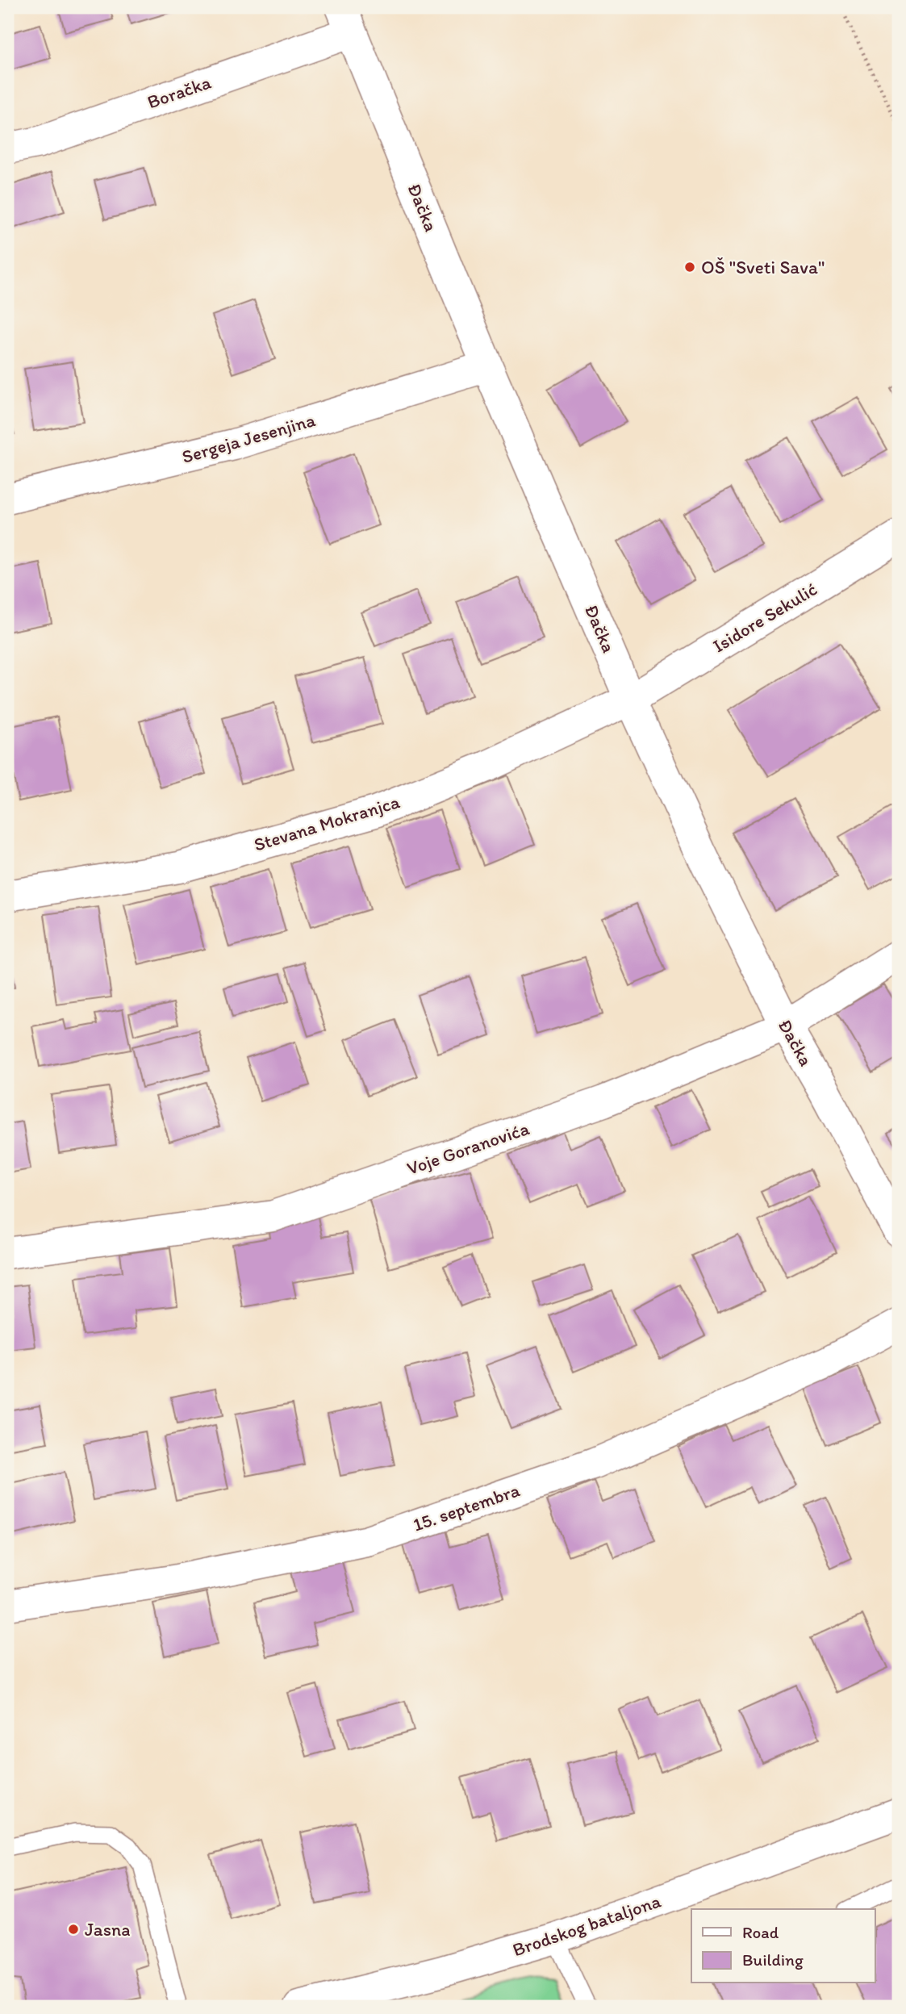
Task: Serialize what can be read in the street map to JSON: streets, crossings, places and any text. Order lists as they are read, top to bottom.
{
  "streets": {
    "street": [
      "Boračka",
      "Đačka",
      "Sergeja Jesenjina",
      "Isidore Sekulić",
      "Stevana Mokranjca",
      "Voje Goranovića",
      "15. septembra",
      "Brodskog bataljona"
    ]
  },
  "crossings": [
    ["Boračka", "Đačka"],
    ["Đačka", "Sergeja Jesenjina"],
    ["Đačka", "Isidore Sekulić"],
    ["Đačka", "Stevana Mokranjca"],
    ["Đačka", "Voje Goranovića"],
    ["Isidore Sekulić", "Stevana Mokranjca"]
  ],
  "places": ["OŠ \"Sveti Sava\"", "Jasna"],
  "legend": ["Road", "Building"]
}
